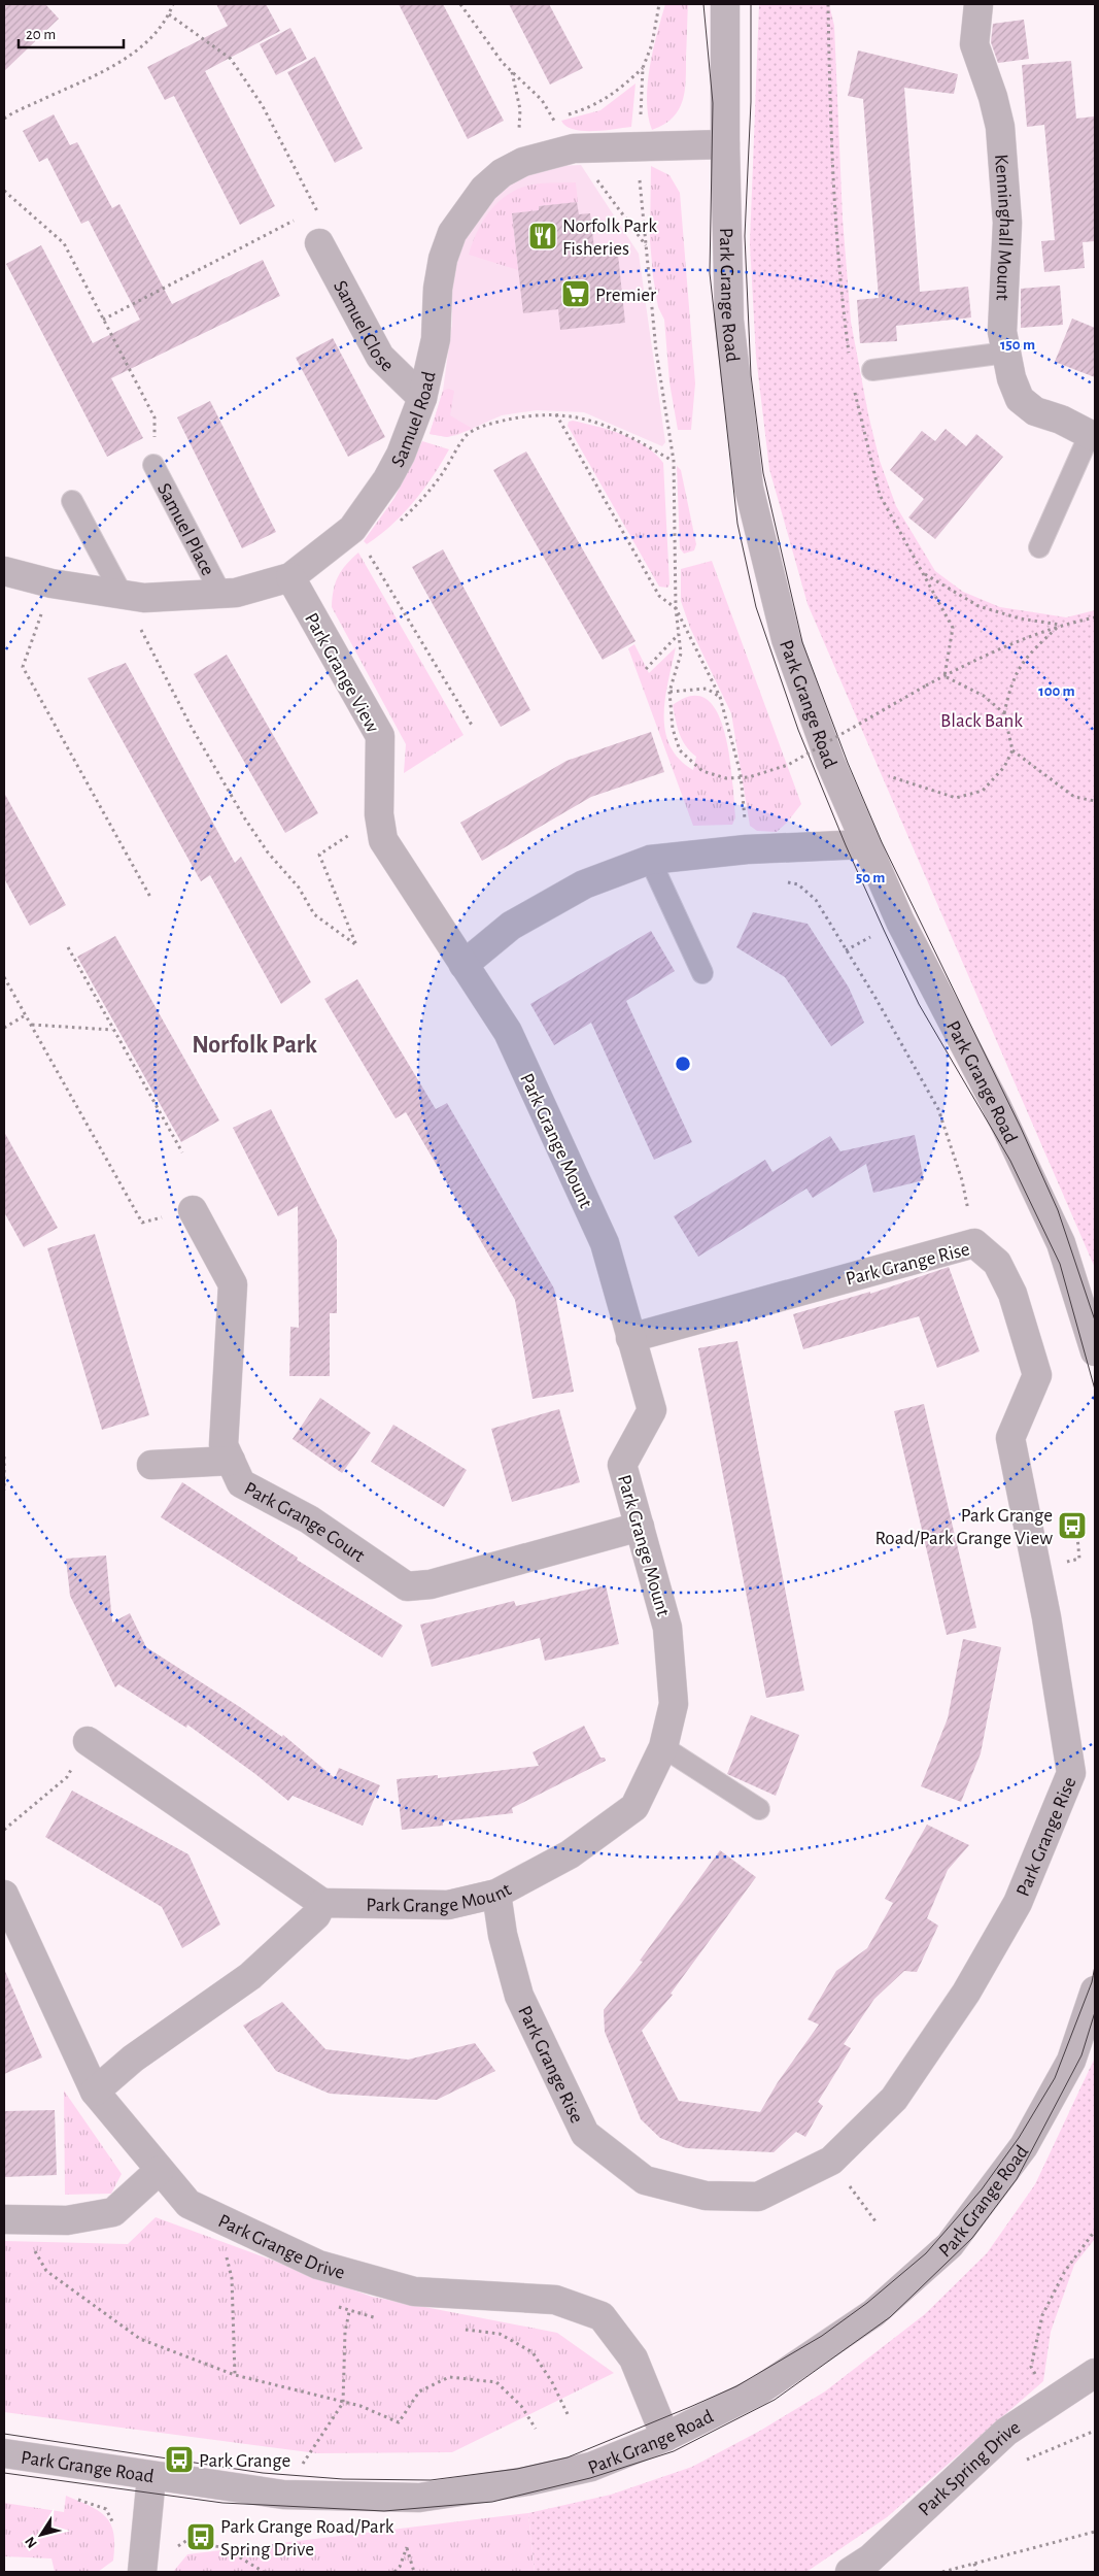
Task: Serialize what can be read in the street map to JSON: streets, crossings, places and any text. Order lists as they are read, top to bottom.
{
  "streets": {
    "street": [
      "Kenninghall Mount",
      "Park Grange Road",
      "Samuel Close",
      "Samuel Road",
      "Park Grange View",
      "Park Grange Mount",
      "Park Grange Rise",
      "Park Grange Court",
      "Park Grange Drive",
      "Park Spring Drive"
    ],
    "lane": ["Samuel Place"]
  },
  "crossings": [
    ["Park Grange Road", "Samuel Road"],
    ["Park Grange Road", "Park Grange Drive"],
    ["Samuel Close", "Samuel Road"],
    ["Samuel Road", "Samuel Place"],
    ["Samuel Road", "Park Grange View"],
    ["Park Grange View", "Park Grange Mount"],
    ["Park Grange Mount", "Park Grange Rise"],
    ["Park Grange Mount", "Park Grange Court"]
  ],
  "districts": ["Norfolk Park"],
  "parks": ["Black Bank"],
  "places": {
    "restaurant": ["Norfolk Park Fisheries"],
    "supermarket": ["Premier"],
    "bus stop": ["Park Grange Road/Park Grange View", "Park Grange", "Park Grange Road/Park Spring Drive"]
  },
  "scale_bar": "20 m",
  "north": "bottom left",
  "rings": ["150 m", "100 m", "50 m"]
}
